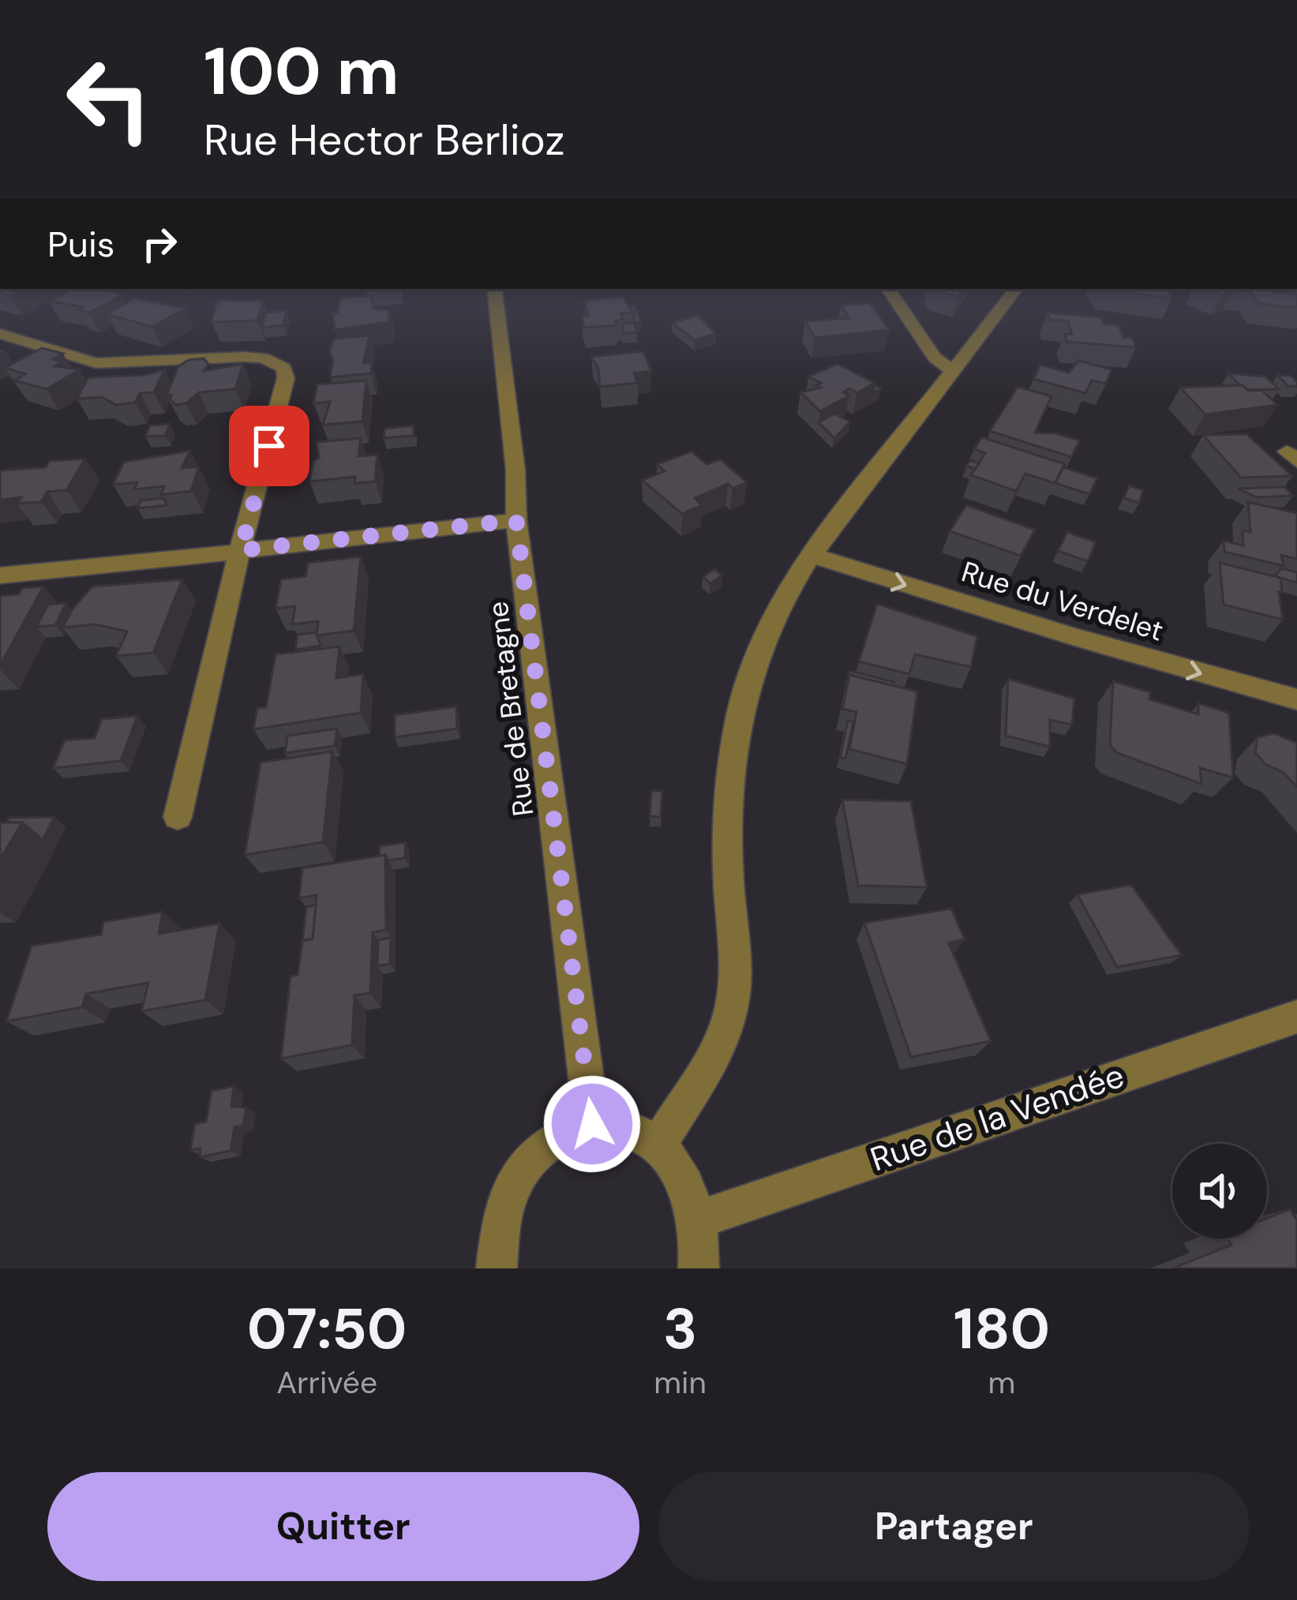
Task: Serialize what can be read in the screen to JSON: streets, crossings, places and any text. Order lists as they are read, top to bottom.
{
  "streets": {
    "street": ["Rue du Verdelet", "Rue de Bretagne", "Rue de la Vendée"]
  },
  "one_way": ["Rue du Verdelet"],
  "page": {
    "turn": ["100 m", "Rue Hector Berlioz"],
    "then": "Puis",
    "eta": [
      "07:50",
      "Arrivée",
      "3",
      "min",
      "180",
      "m"
    ],
    "buttons": ["Quitter", "Partager"]
  }
}
